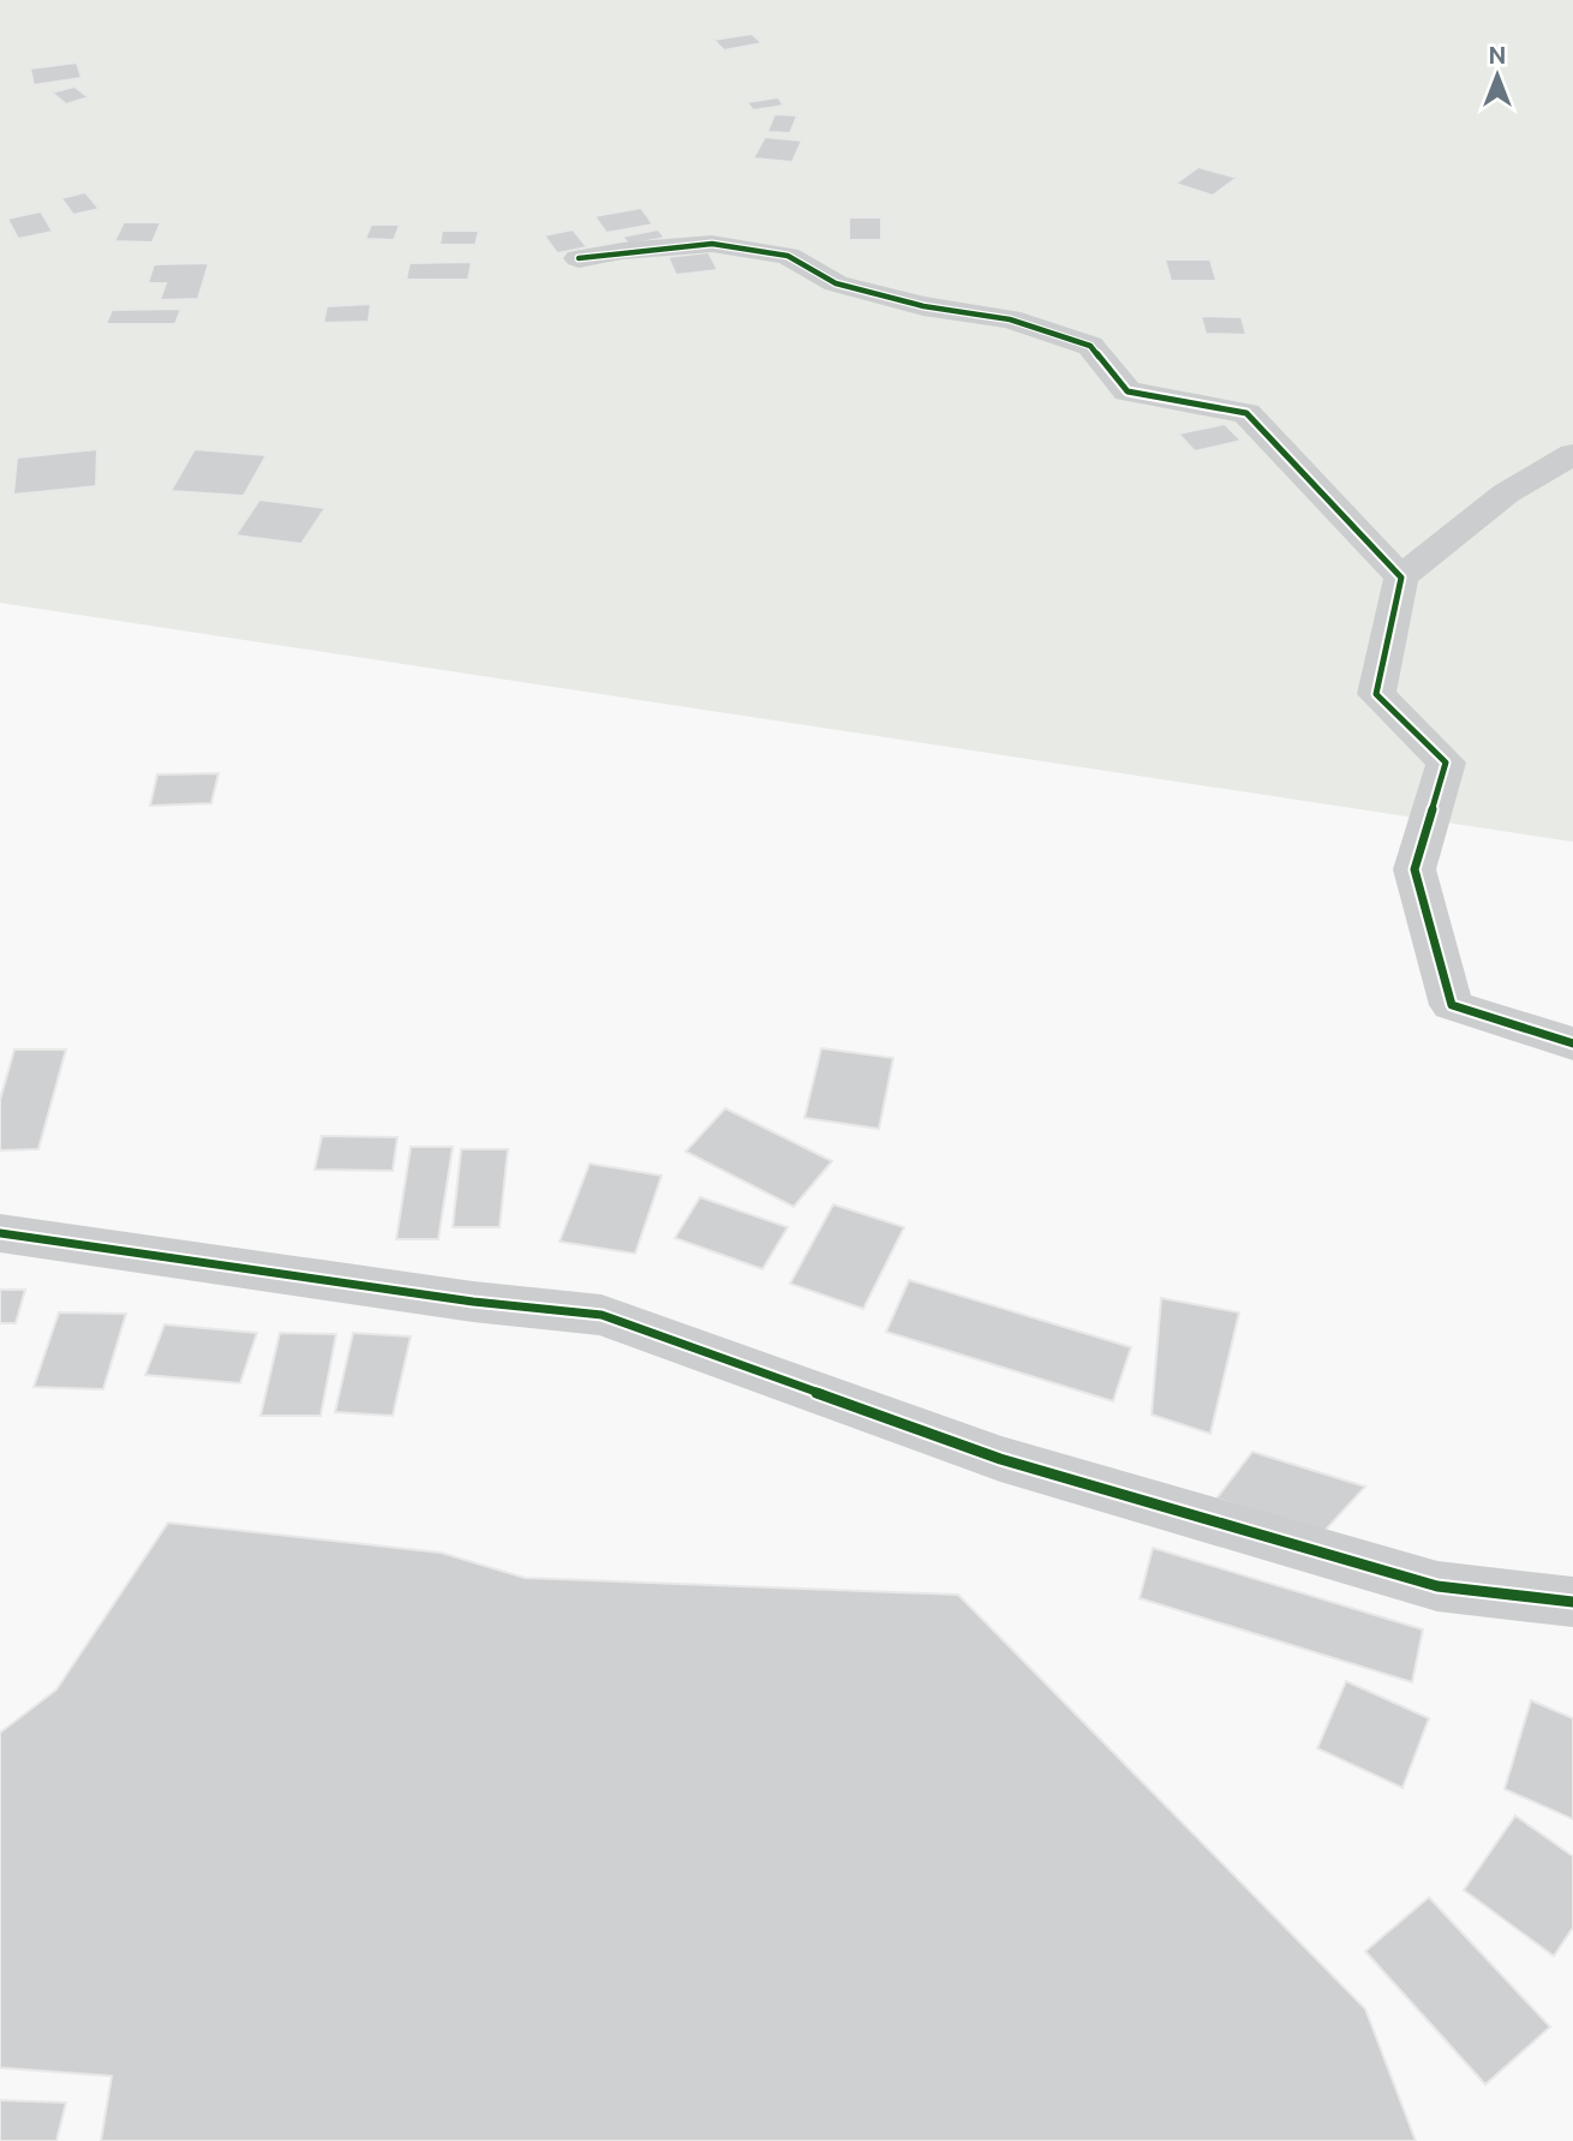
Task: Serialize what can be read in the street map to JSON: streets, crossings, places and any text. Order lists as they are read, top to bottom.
{
  "north": "top"
}
